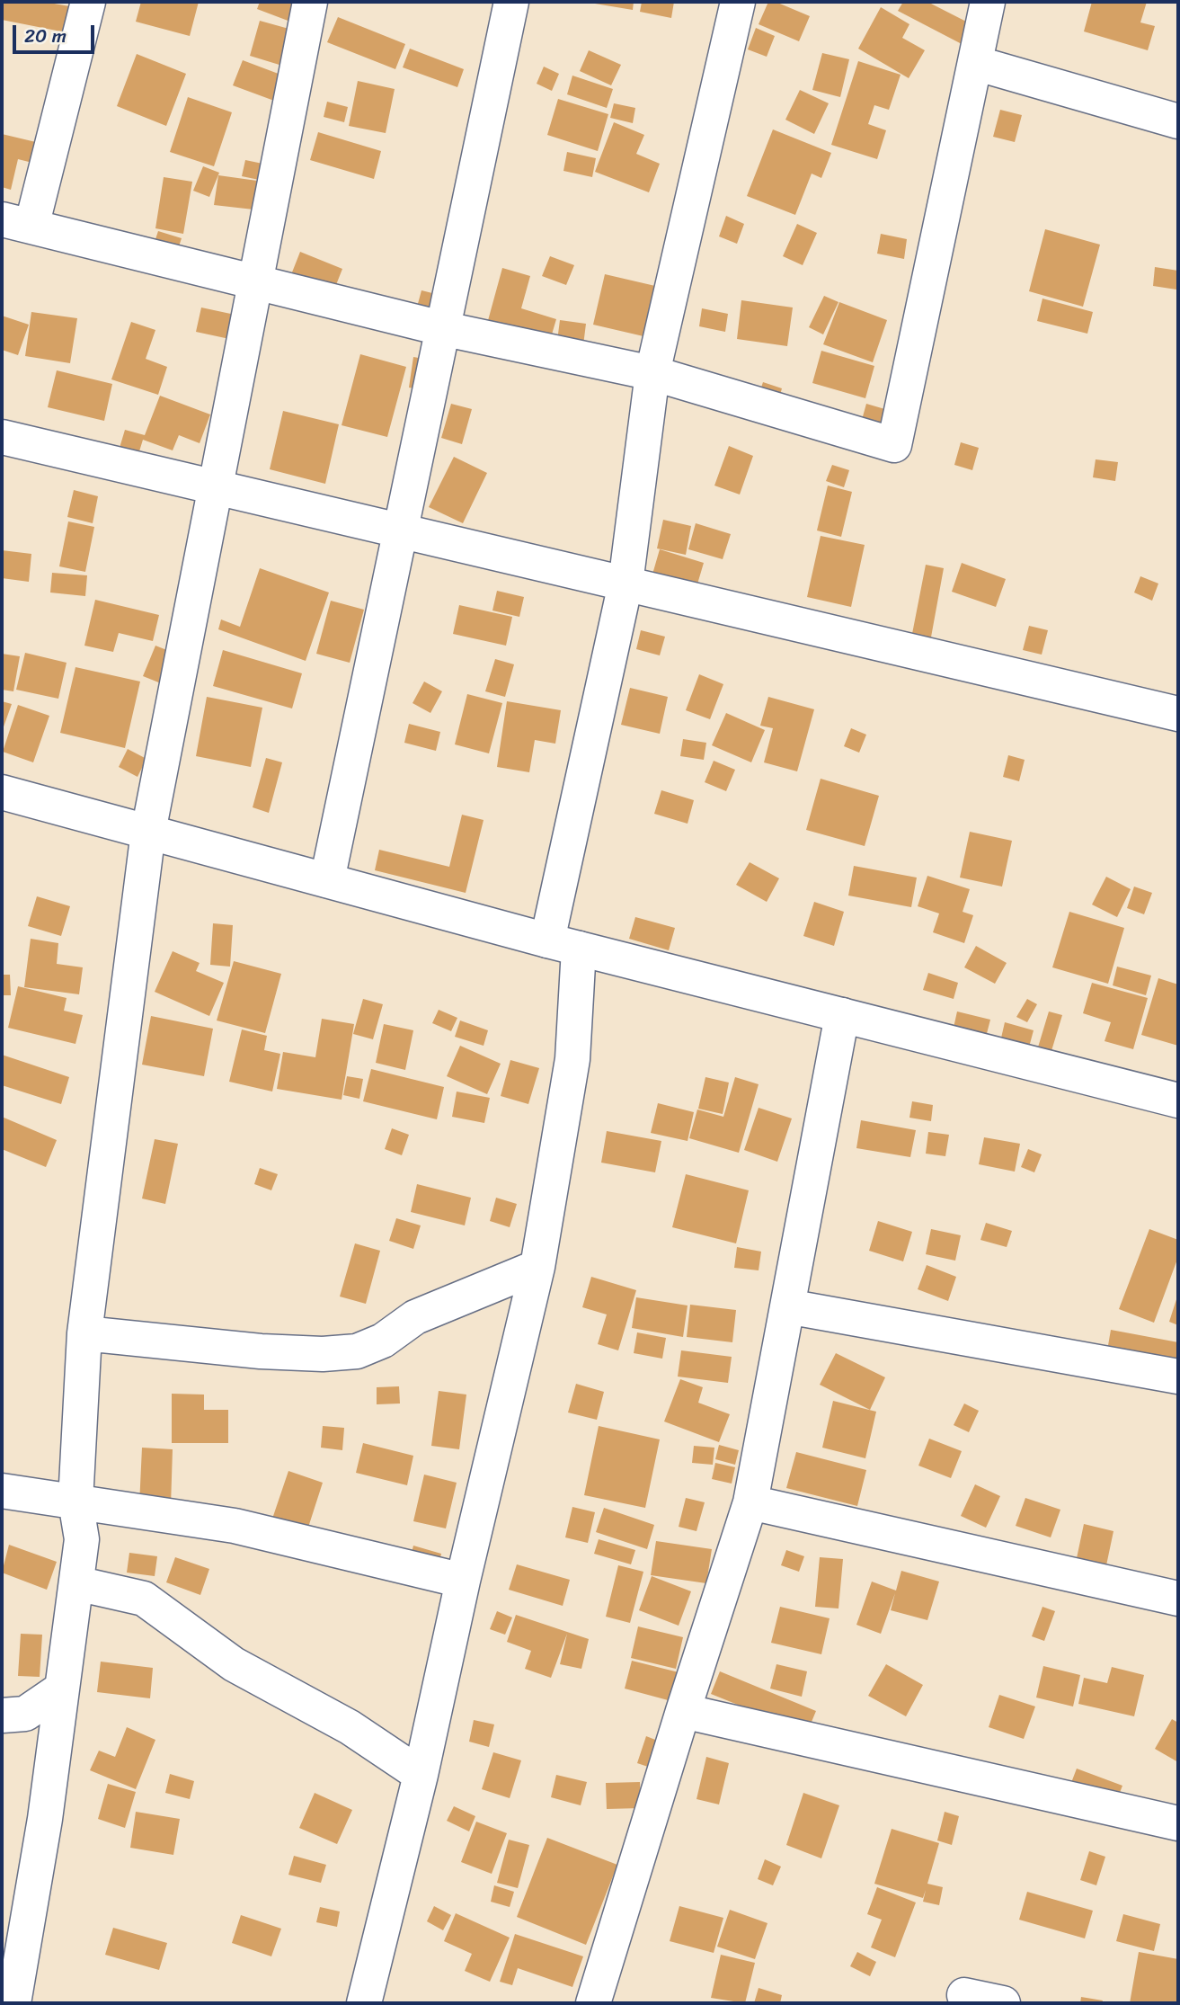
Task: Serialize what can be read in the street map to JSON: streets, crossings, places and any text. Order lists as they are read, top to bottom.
{
  "scale_bar": "20 m"
}
